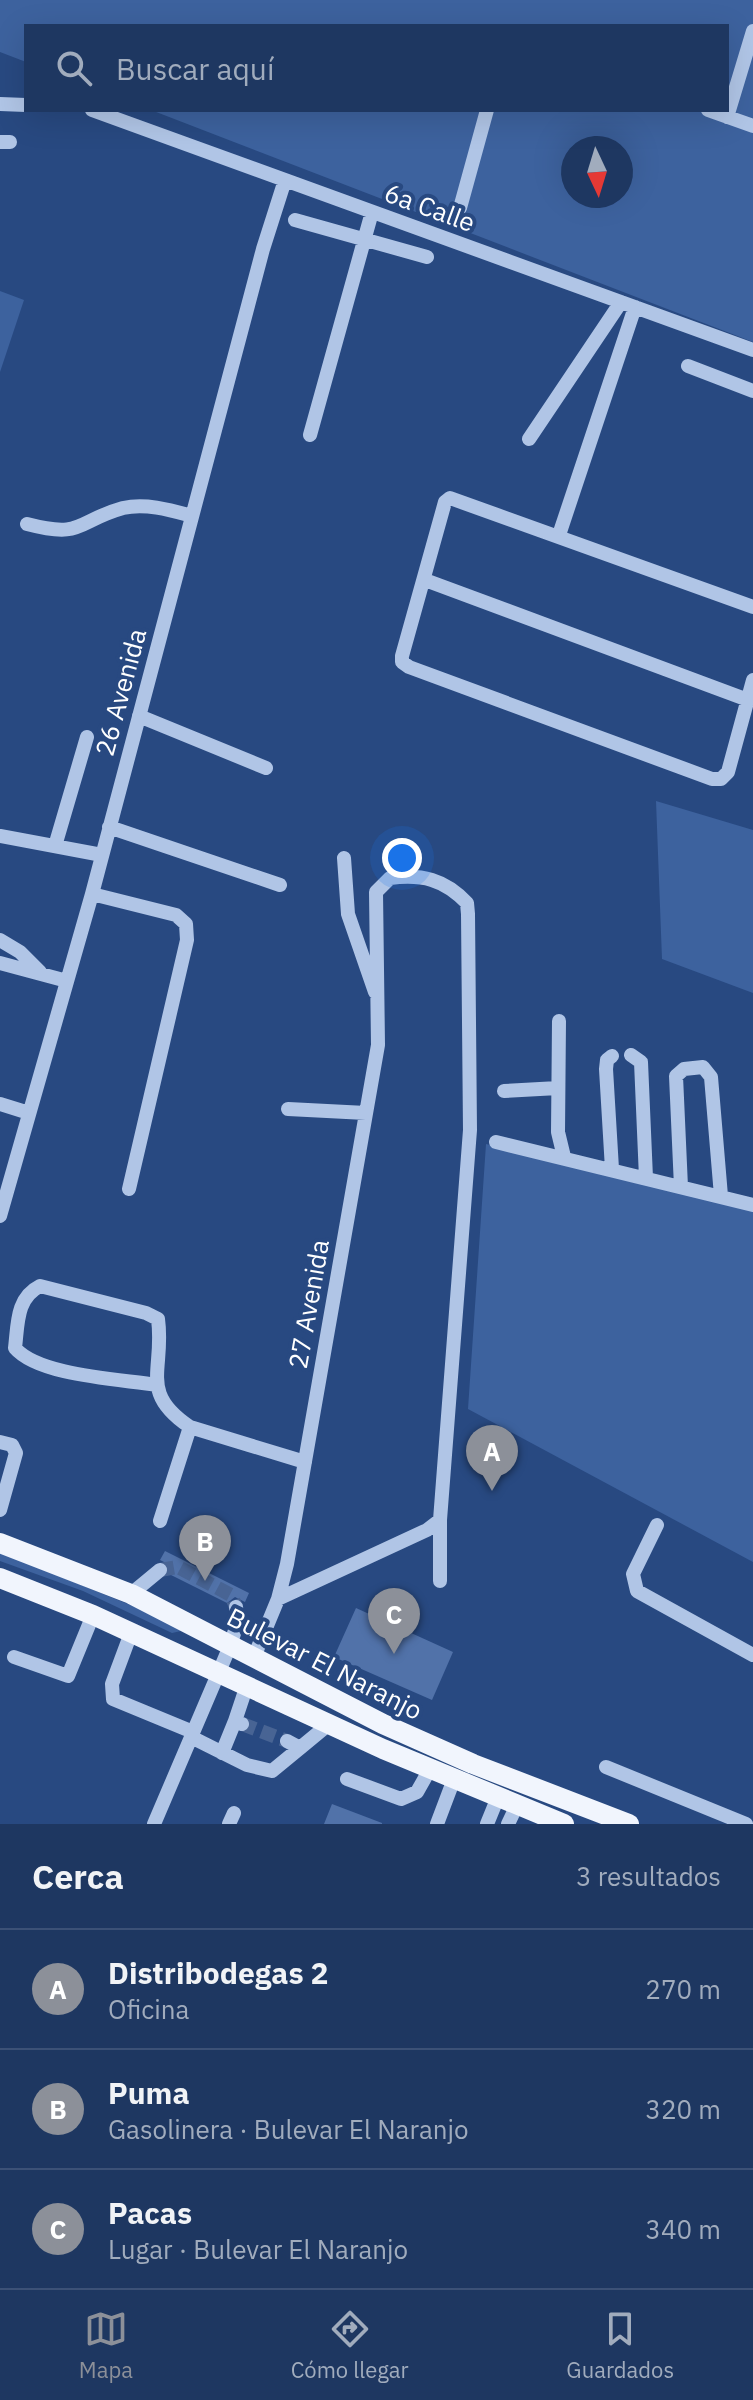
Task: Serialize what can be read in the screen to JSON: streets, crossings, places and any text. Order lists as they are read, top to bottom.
{
  "streets": {
    "main road": ["Bulevar El Naranjo"],
    "street": ["6a Calle", "26 Avenida", "27 Avenida"]
  },
  "crossings": [
    ["6a Calle", "26 Avenida"],
    ["27 Avenida", "Bulevar El Naranjo"]
  ],
  "north": "bottom",
  "page": {
    "search": "Buscar aquí",
    "pins": ["A", "B", "C"],
    "heading": ["Cerca", "3 resultados"],
    "list": [
      {
        "mark": "A",
        "name": "Distribodegas 2",
        "note": "Oficina",
        "value": "270 m"
      },
      {
        "mark": "B",
        "name": "Puma",
        "note": "Gasolinera · Bulevar El Naranjo",
        "value": "320 m"
      },
      {
        "mark": "C",
        "name": "Pacas",
        "note": "Lugar · Bulevar El Naranjo",
        "value": "340 m"
      }
    ],
    "nav": ["Mapa", "Cómo llegar", "Guardados"]
  }
}
